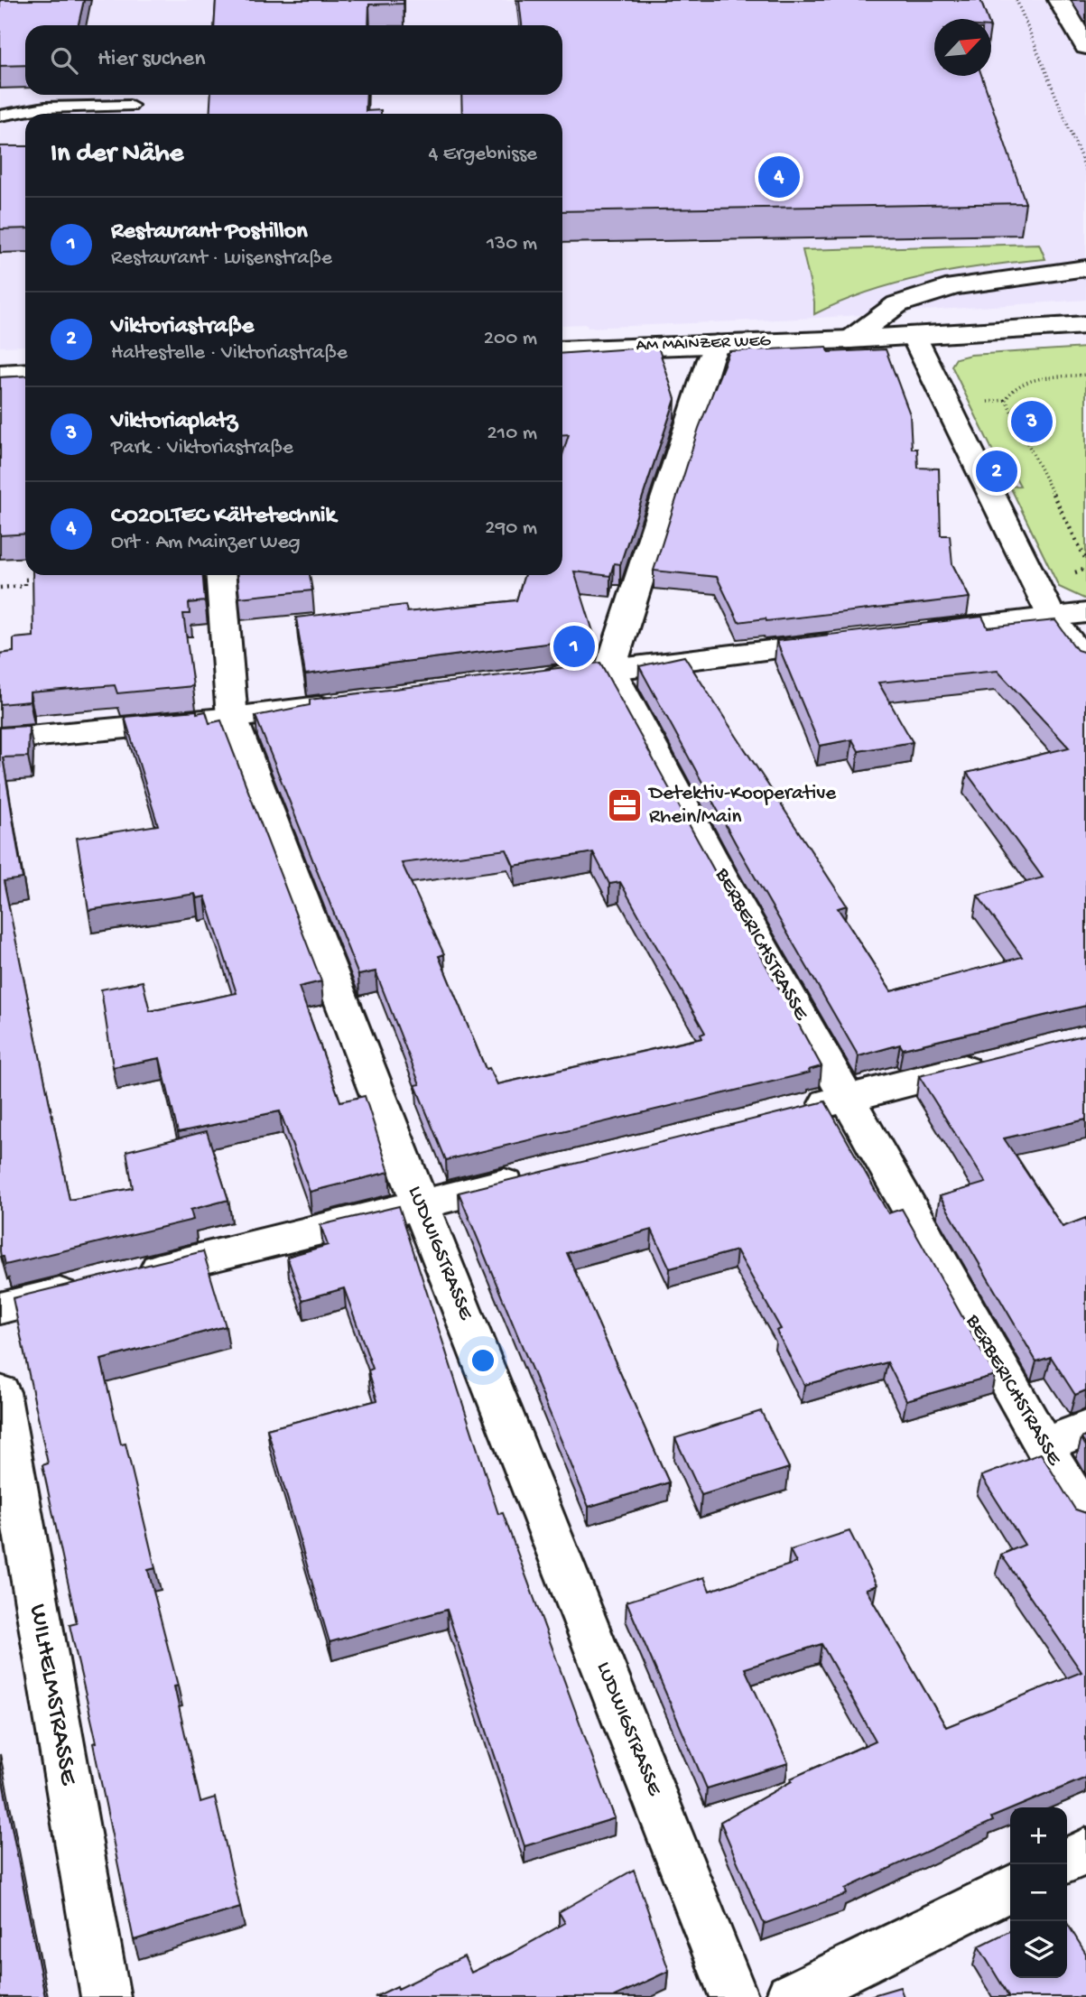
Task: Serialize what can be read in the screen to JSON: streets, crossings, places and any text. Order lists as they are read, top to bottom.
{
  "streets": {
    "street": [
      "AM MAINZER WEG",
      "BERBERICHSTRASSE",
      "LUDWIGSTRASSE",
      "WILHELMSTRASSE"
    ]
  },
  "places": {
    "office": ["Detektiv-Kooperative Rhein/Main"]
  },
  "north": "top right",
  "page": {
    "search": "Hier suchen",
    "heading": ["In der Nähe", "4 Ergebnisse"],
    "pins": [
      "4",
      "3",
      "2",
      "1"
    ],
    "list": [
      {
        "mark": "1",
        "name": "Restaurant Postillon",
        "note": "Restaurant · Luisenstraße",
        "value": "130 m"
      },
      {
        "mark": "2",
        "name": "Viktoriastraße",
        "note": "Haltestelle · Viktoriastraße",
        "value": "200 m"
      },
      {
        "mark": "3",
        "name": "Viktoriaplatz",
        "note": "Park · Viktoriastraße",
        "value": "210 m"
      },
      {
        "mark": "4",
        "name": "CO2OLTEC Kältetechnik",
        "note": "Ort · Am Mainzer Weg",
        "value": "290 m"
      }
    ],
    "map_buttons": ["+", "−"]
  }
}
